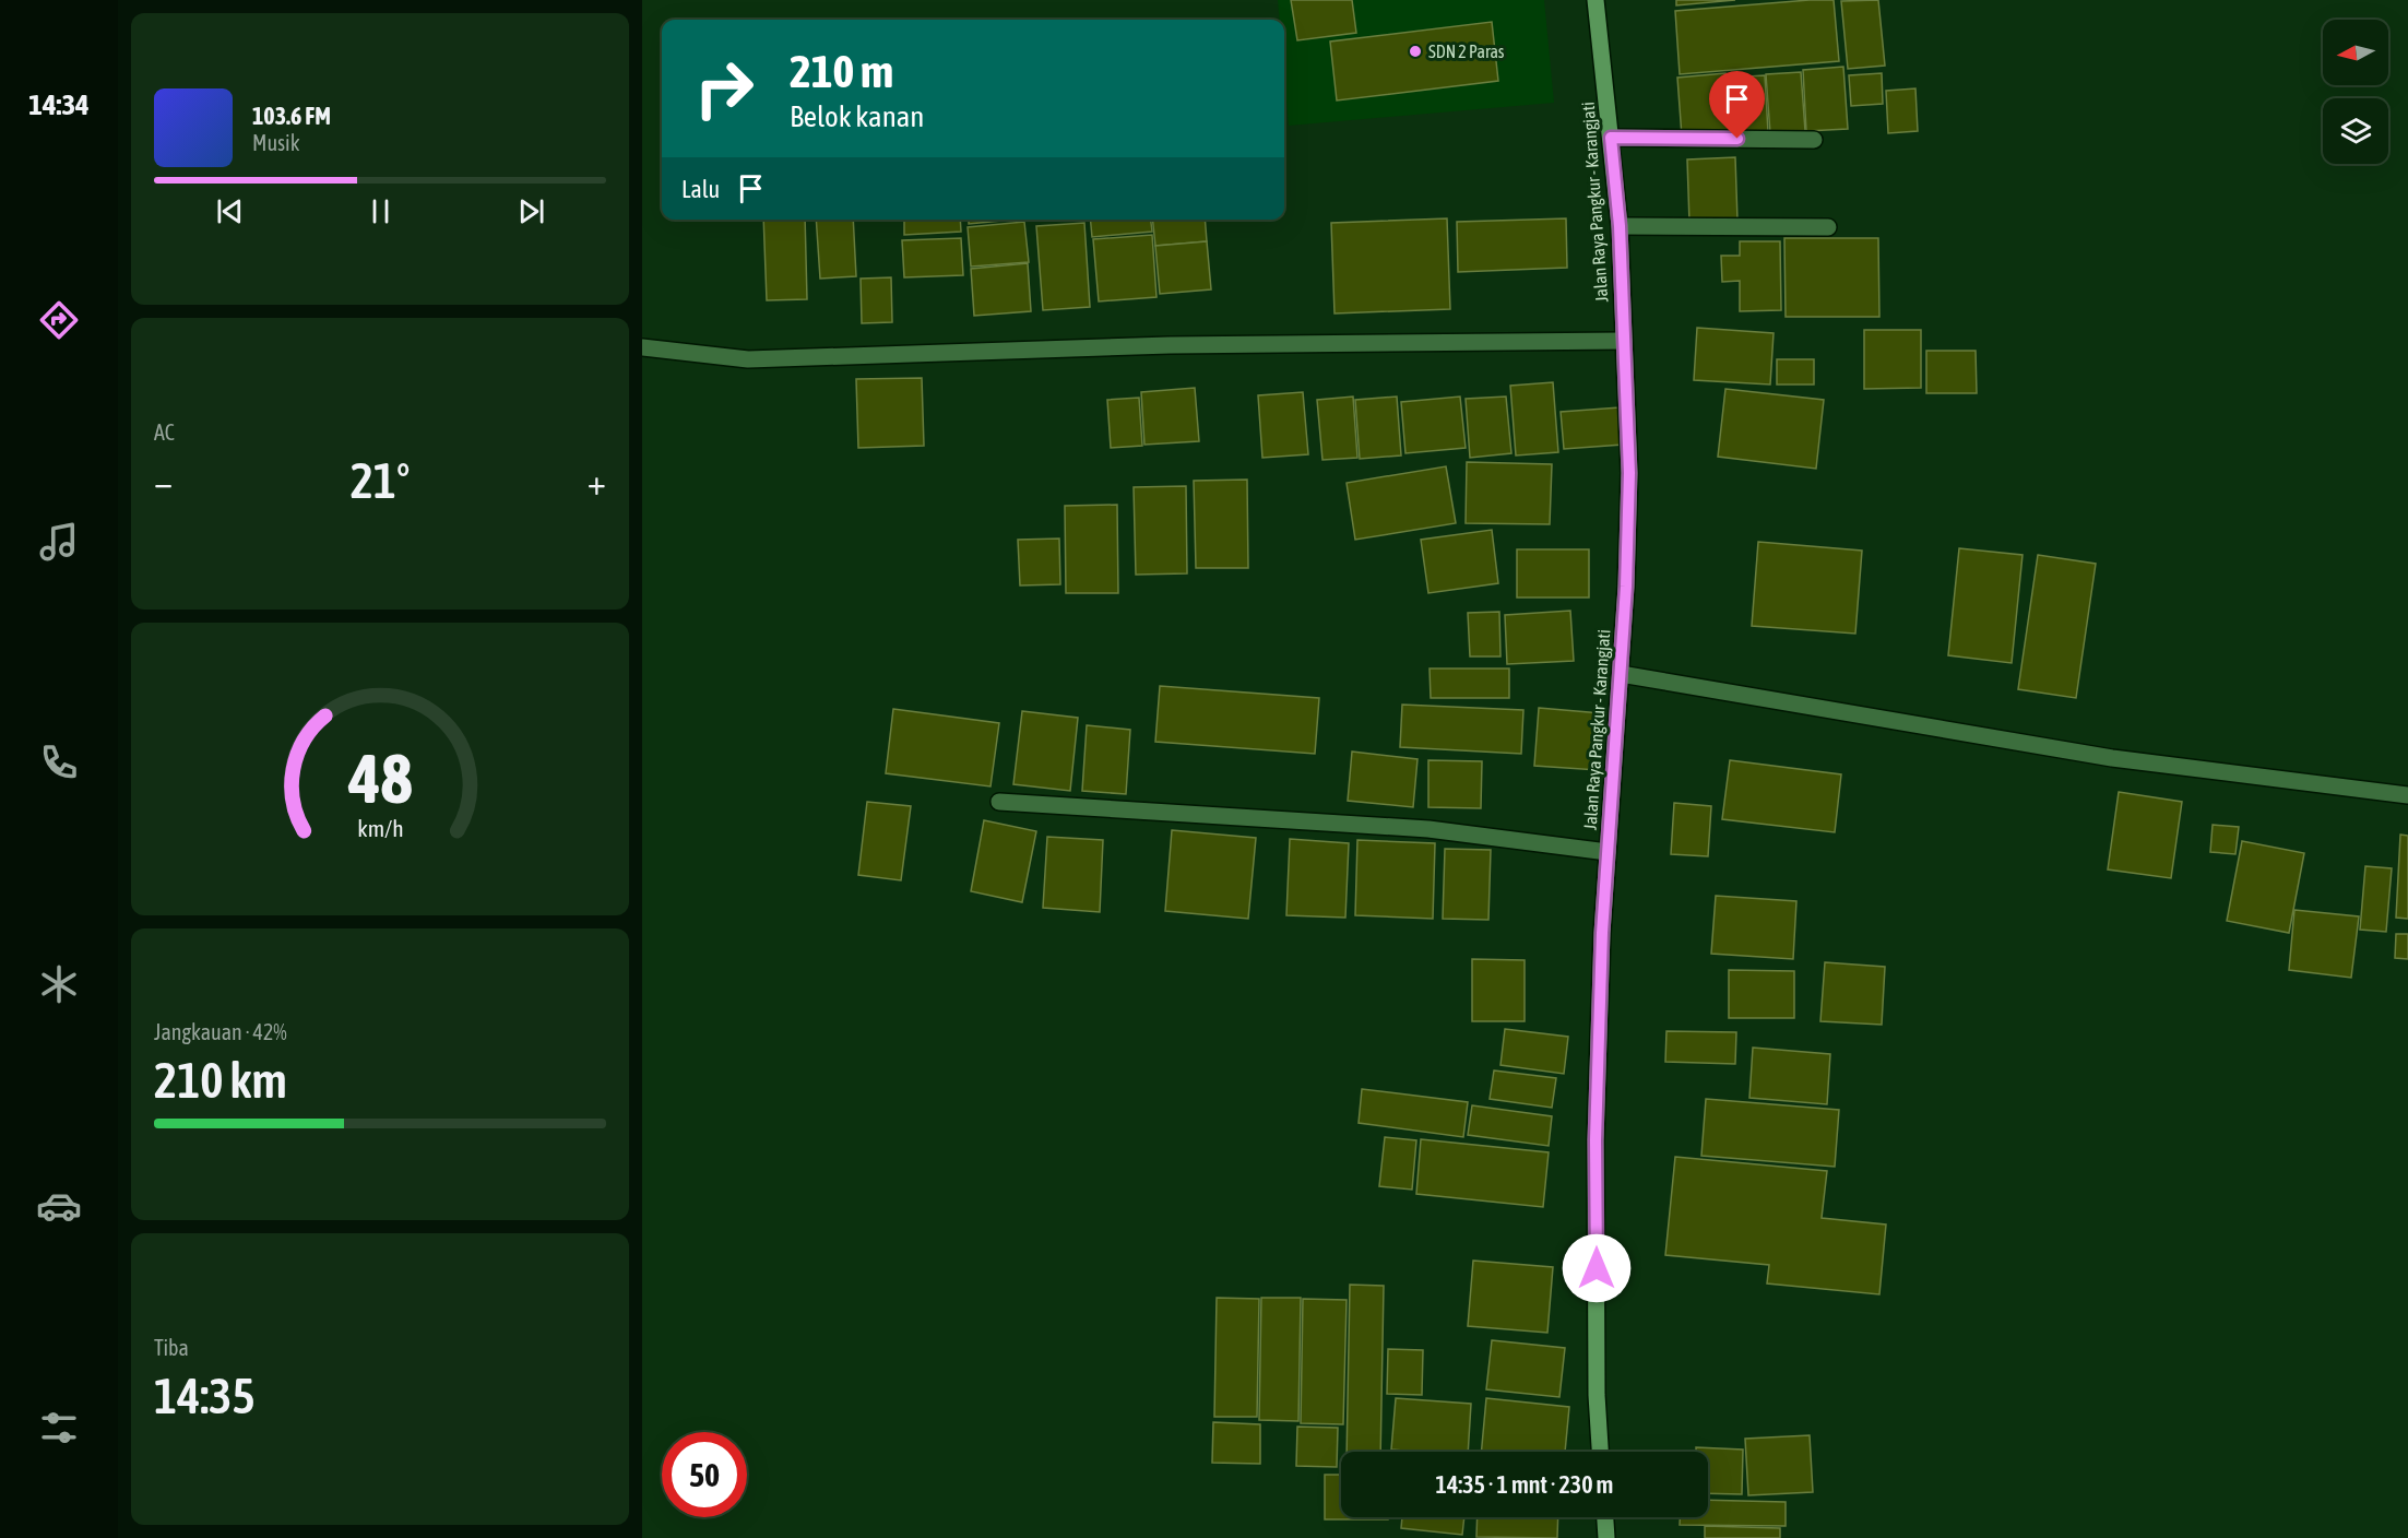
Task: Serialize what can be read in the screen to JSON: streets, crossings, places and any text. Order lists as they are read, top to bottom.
{
  "streets": {
    "main road": ["Jalan Raya Pangkur - Karangjati"]
  },
  "places": ["SDN 2 Paras"],
  "north": "left",
  "page": {
    "tabs": "14:34",
    "turn": ["210 m", "Belok kanan"],
    "song": ["103.6 FM", "Musik"],
    "then": "Lalu",
    "tile": [
      "AC",
      ["Jangkauan · 42%", "210 km"],
      ["Tiba", "14:35"]
    ],
    "heat": ["−", "21°", "+"],
    "limit": "50",
    "trip": "14:35 · 1 mnt · 230 m",
    "gauge": ["48", "km/h"]
  }
}
